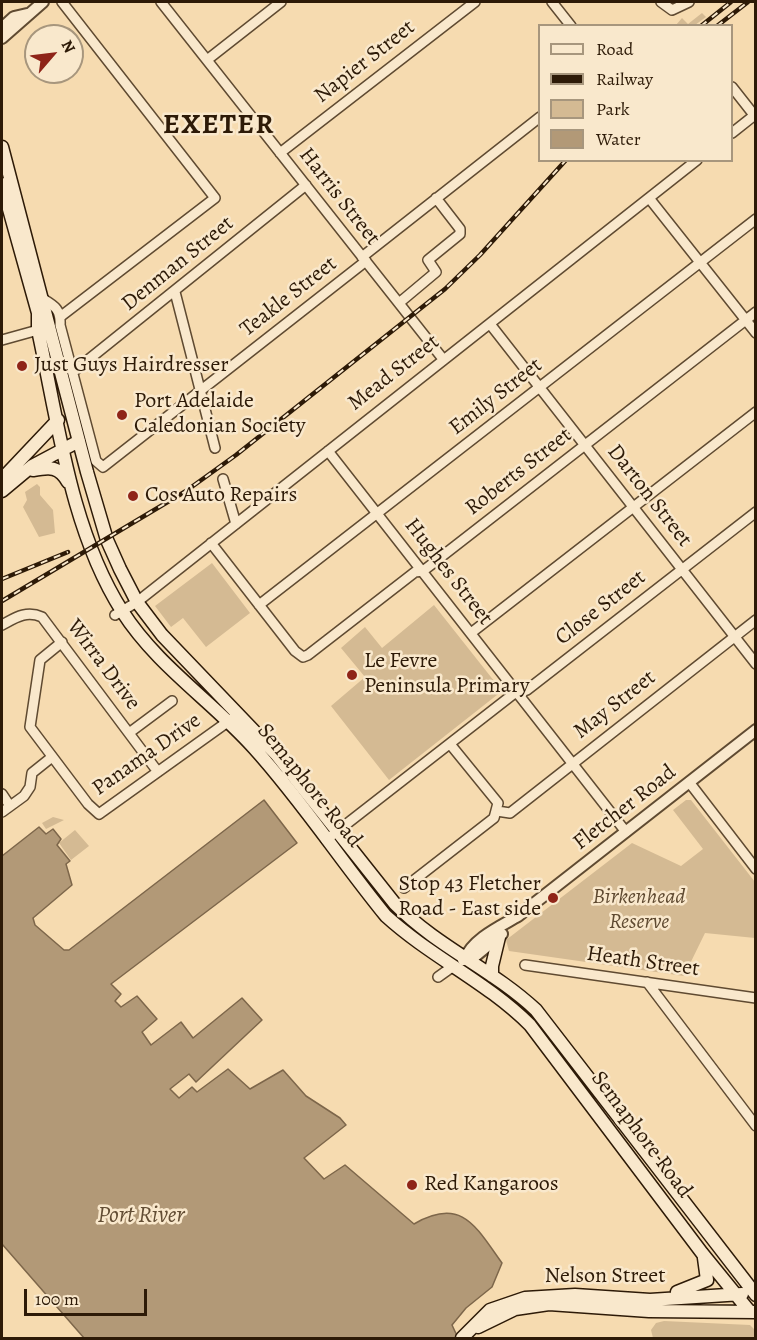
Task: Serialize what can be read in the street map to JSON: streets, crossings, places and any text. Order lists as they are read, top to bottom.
{
  "streets": {
    "main road": ["Semaphore Road", "Nelson Street"],
    "street": [
      "Napier Street",
      "Harris Street",
      "Denman Street",
      "Teakle Street",
      "Mead Street",
      "Emily Street",
      "Roberts Street",
      "Darton Street",
      "Hughes Street",
      "Close Street",
      "Wirra Drive",
      "May Street",
      "Panama Drive",
      "Fletcher Road",
      "Heath Street"
    ]
  },
  "crossings": [
    ["Napier Street", "Harris Street"],
    ["Harris Street", "Denman Street"],
    ["Harris Street", "Teakle Street"],
    ["Harris Street", "Mead Street"],
    ["Denman Street", "Semaphore Road"],
    ["Teakle Street", "Semaphore Road"],
    ["Mead Street", "Darton Street"],
    ["Mead Street", "Hughes Street"],
    ["Mead Street", "Semaphore Road"],
    ["Emily Street", "Roberts Street"],
    ["Emily Street", "Darton Street"],
    ["Emily Street", "Hughes Street"],
    ["Roberts Street", "Darton Street"],
    ["Roberts Street", "Hughes Street"],
    ["Darton Street", "Close Street"],
    ["Darton Street", "May Street"],
    ["Hughes Street", "Close Street"],
    ["Hughes Street", "May Street"],
    ["Hughes Street", "Fletcher Road"],
    ["Close Street", "Semaphore Road"],
    ["Wirra Drive", "Panama Drive"],
    ["Panama Drive", "Semaphore Road"],
    ["Semaphore Road", "Fletcher Road"],
    ["Semaphore Road", "Nelson Street"]
  ],
  "districts": ["EXETER"],
  "water": ["Port River"],
  "parks": ["Birkenhead Reserve"],
  "places": [
    "Just Guys Hairdresser",
    "Port Adelaide Caledonian Society",
    "Cos Auto Repairs",
    "Le Fevre Peninsula Primary",
    "Stop 43 Fletcher Road - East side",
    "Red Kangaroos"
  ],
  "legend": [
    "Road",
    "Railway",
    "Park",
    "Water"
  ],
  "scale_bar": "100 m",
  "north": "top right"
}
